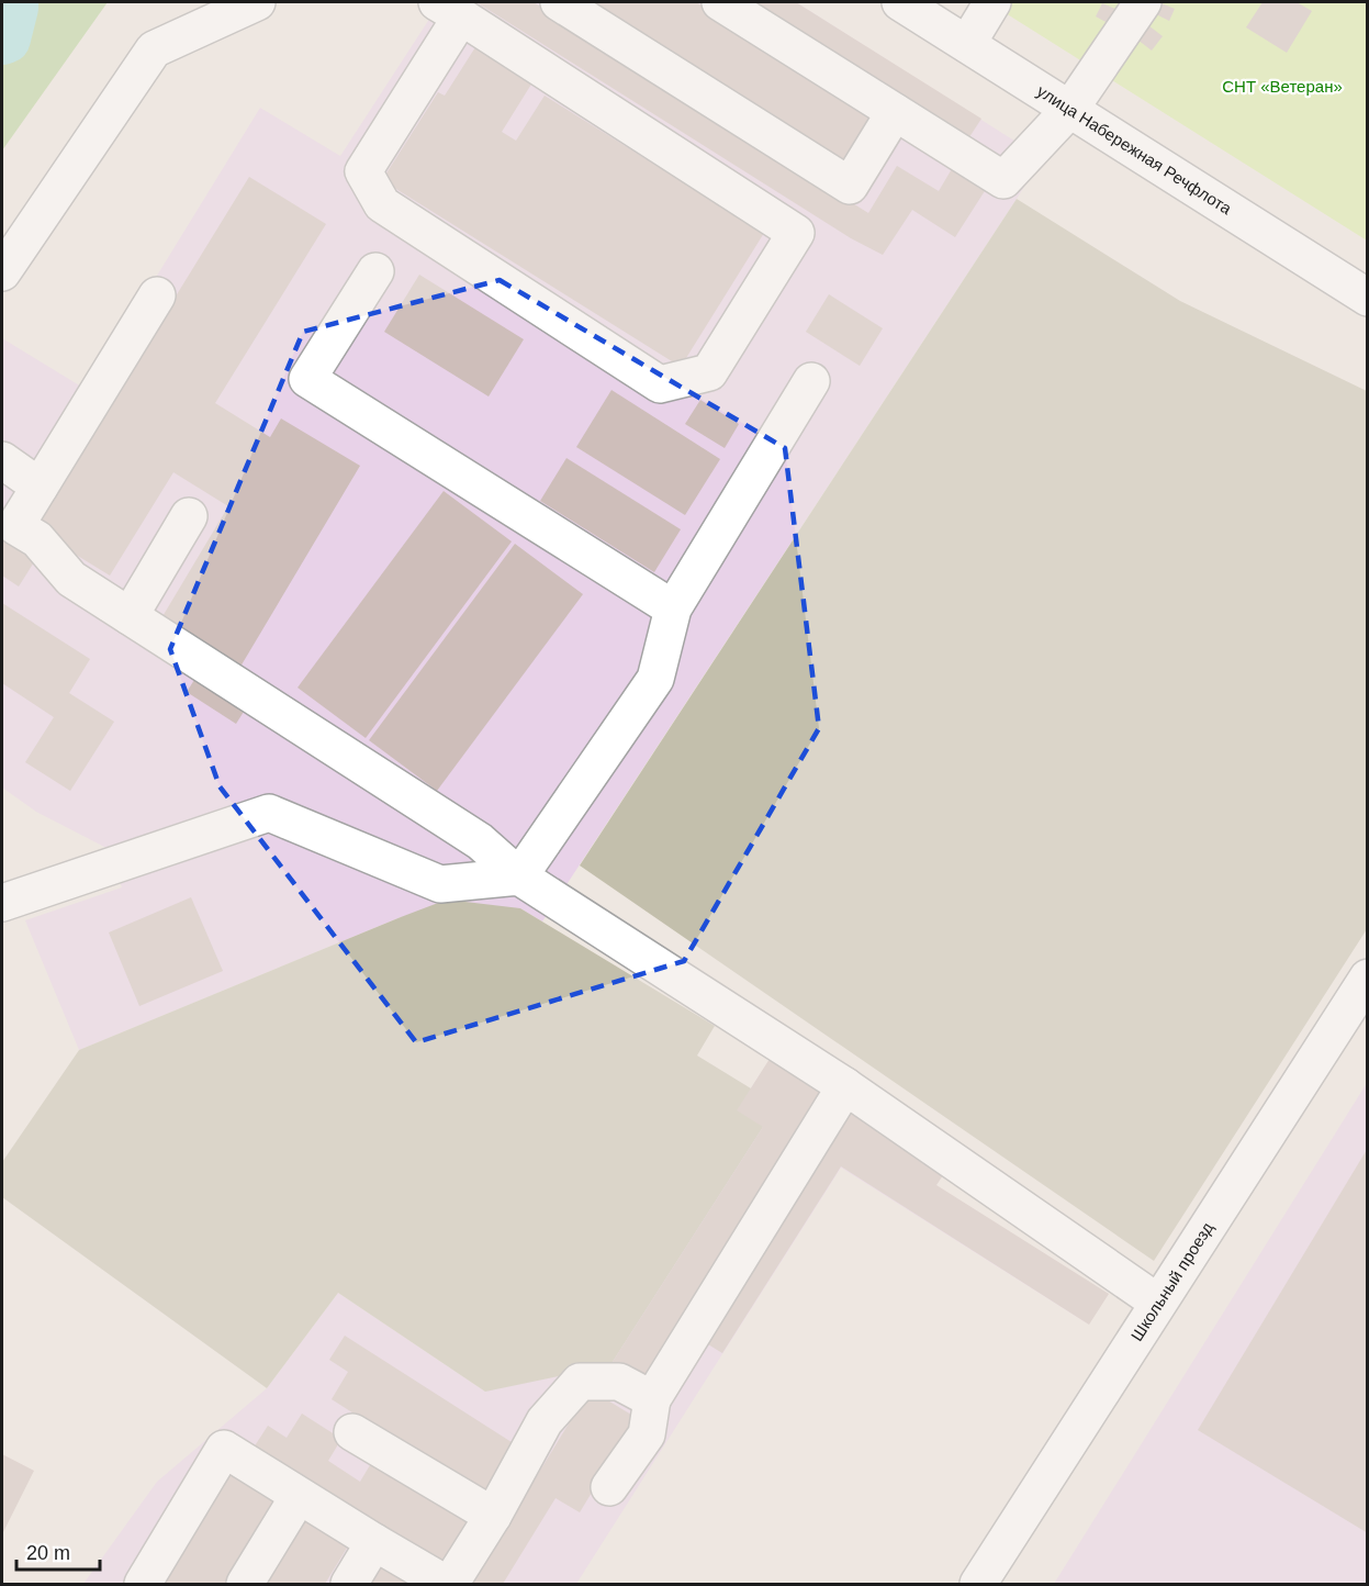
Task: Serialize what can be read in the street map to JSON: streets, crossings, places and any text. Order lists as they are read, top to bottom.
{
  "streets": {
    "street": ["улица Набережная Речфлота", "Школьный проезд"]
  },
  "parks": ["СНТ «Ветеран»"],
  "scale_bar": "20 m"
}
